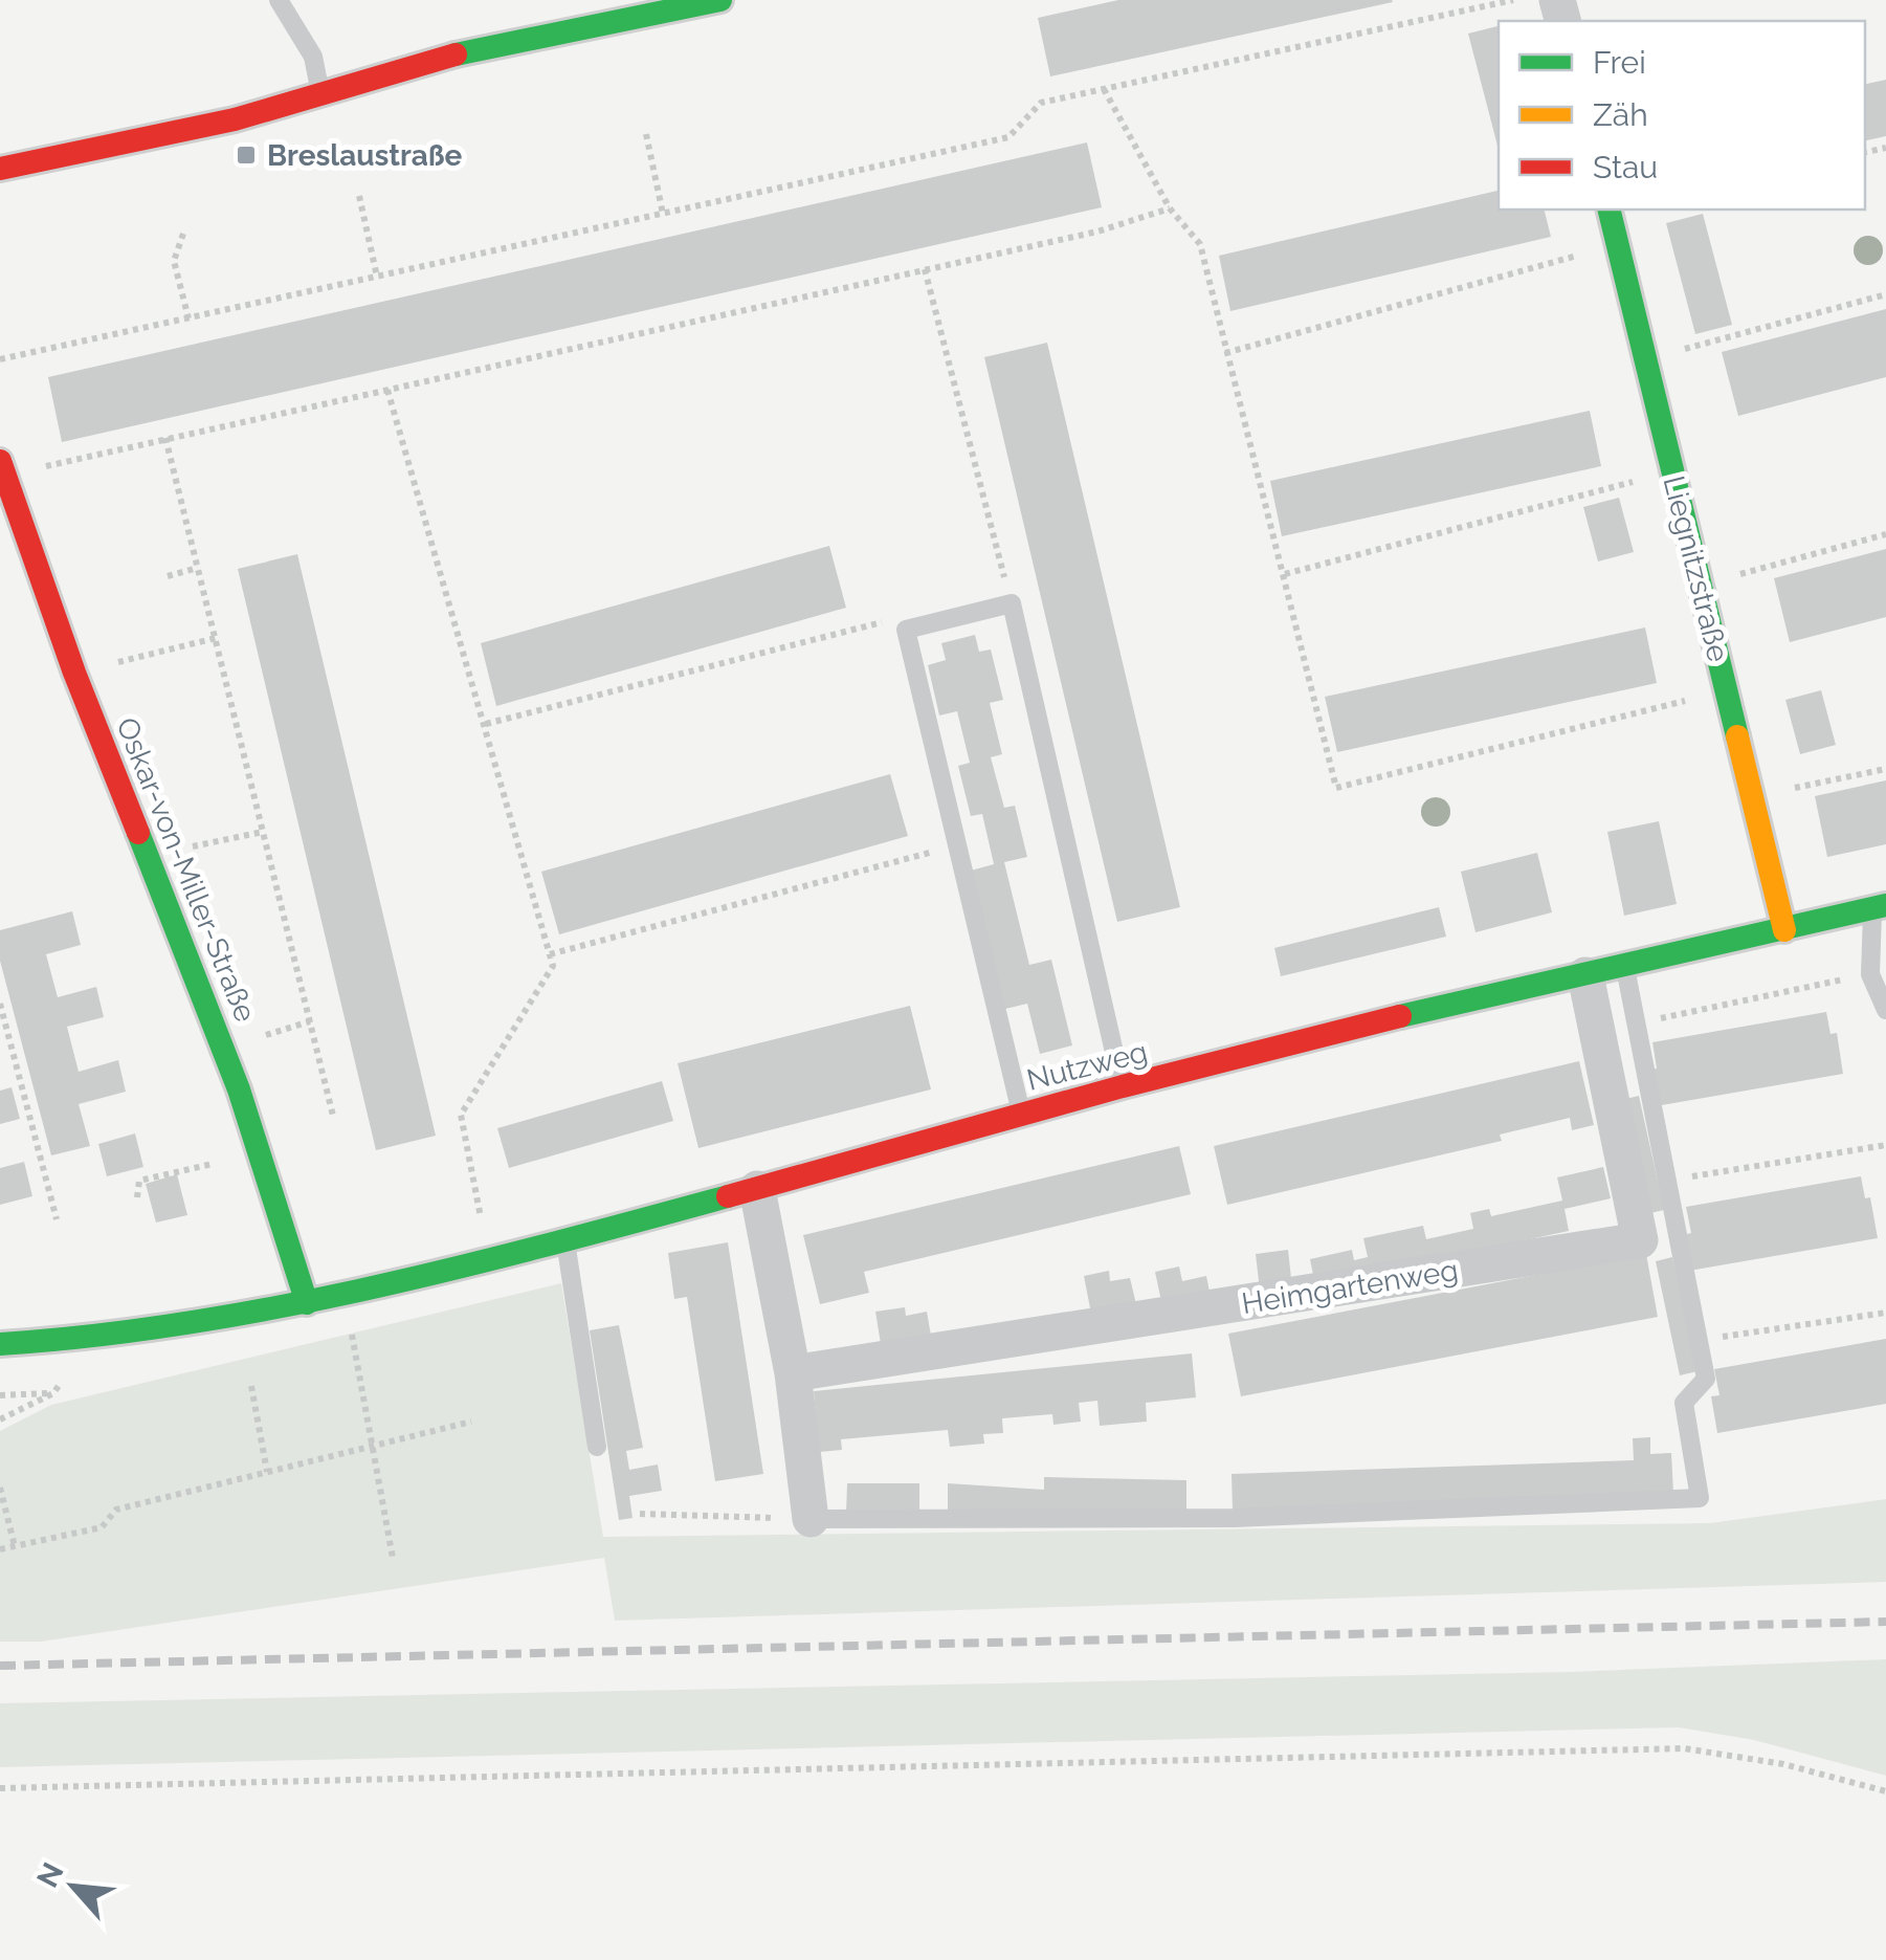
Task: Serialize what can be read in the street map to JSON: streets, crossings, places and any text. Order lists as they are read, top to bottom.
{
  "streets": {
    "street": [
      "Liegnitzstraße",
      "Oskar-von-Miller-Straße",
      "Nutzweg",
      "Heimgartenweg"
    ]
  },
  "crossings": [
    ["Liegnitzstraße", "Nutzweg"],
    ["Oskar-von-Miller-Straße", "Nutzweg"],
    ["Nutzweg", "Heimgartenweg"]
  ],
  "places": {
    "transit": ["Breslaustraße"]
  },
  "legend": ["Frei", "Zäh", "Stau"],
  "north": "top left"
}
